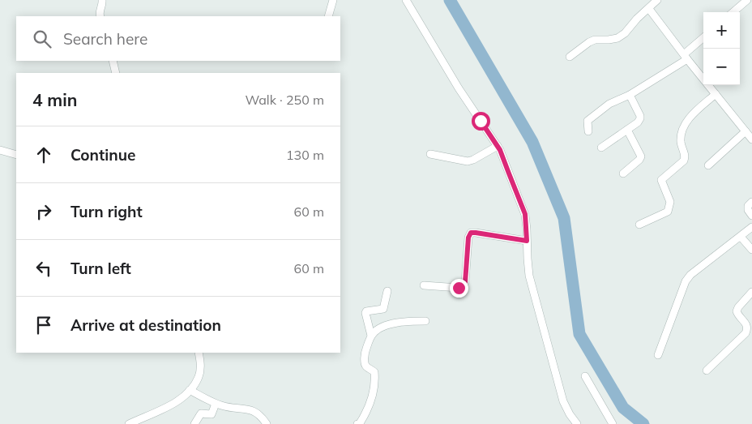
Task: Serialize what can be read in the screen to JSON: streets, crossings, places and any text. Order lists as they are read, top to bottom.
{
  "page": {
    "map_buttons": ["+", "−"],
    "search": "Search here",
    "heading": ["4 min", "Walk · 250 m"],
    "list": [
      ["Continue", "130 m"],
      ["Turn right", "60 m"],
      ["Turn left", "60 m"],
      "Arrive at destination"
    ]
  }
}
